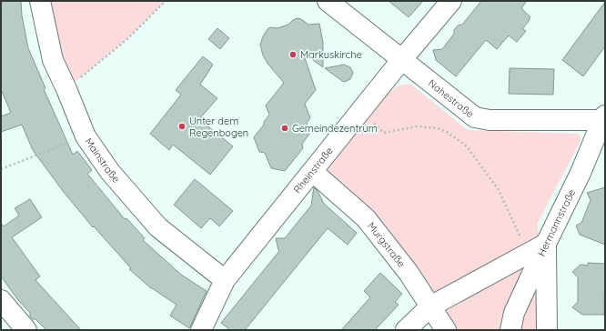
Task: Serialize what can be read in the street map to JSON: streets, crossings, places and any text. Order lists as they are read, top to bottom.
{
  "streets": {
    "street": [
      "Nahestraße",
      "Mainstraße",
      "Rheinstraße",
      "Hermannstraße",
      "Murgstraße"
    ]
  },
  "crossings": [
    ["Nahestraße", "Rheinstraße"],
    ["Nahestraße", "Hermannstraße"],
    ["Mainstraße", "Rheinstraße"],
    ["Rheinstraße", "Murgstraße"]
  ],
  "places": ["Markuskirche", "Unter dem Regenbogen", "Gemeindezentrum"]
}
